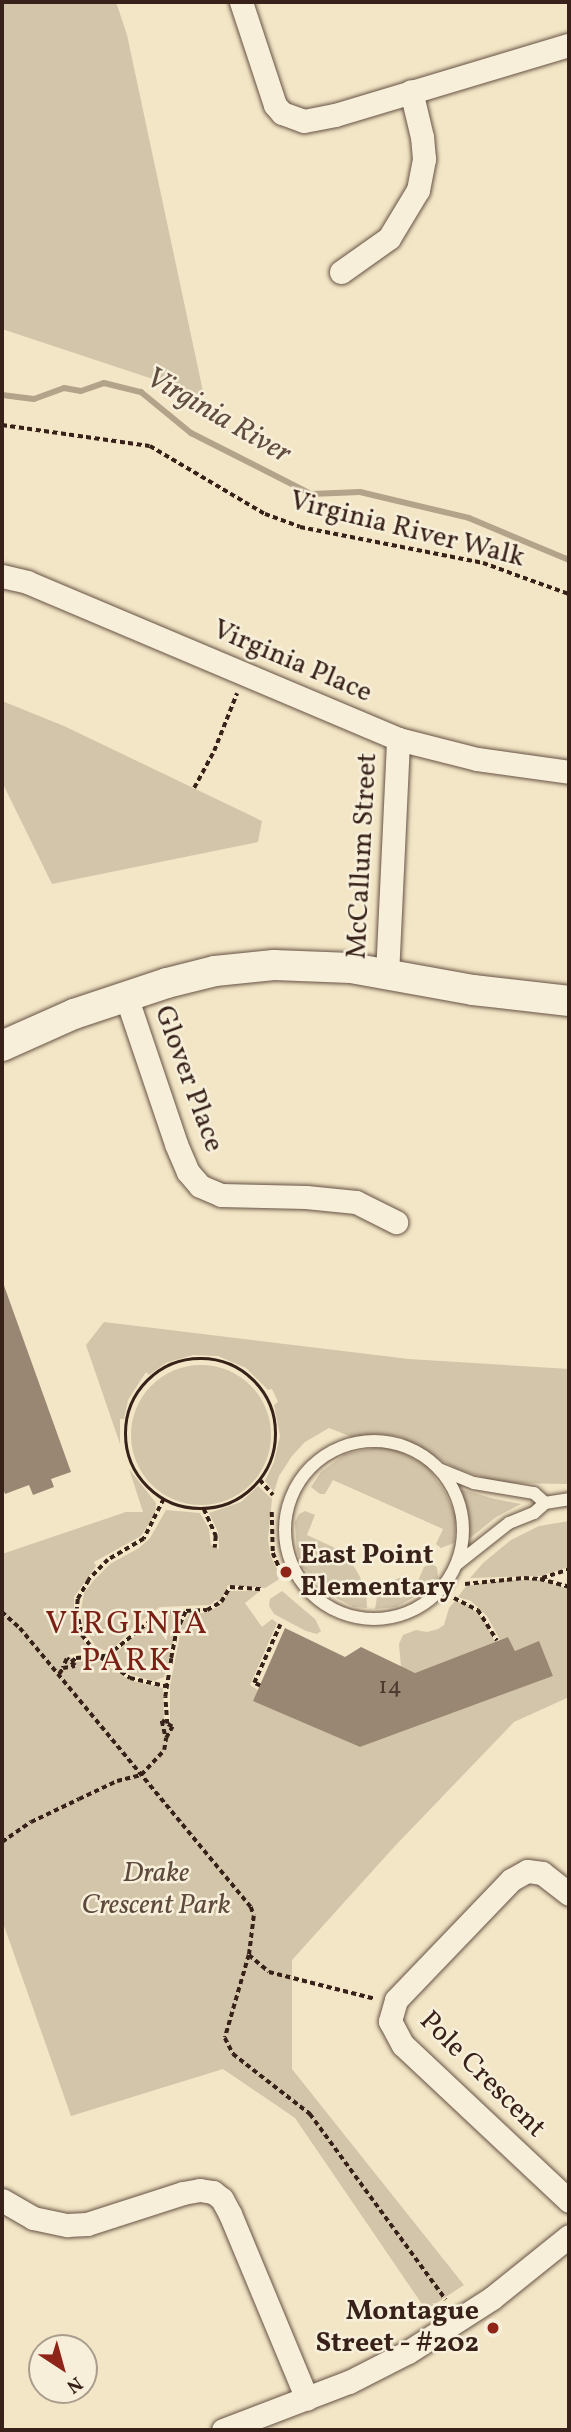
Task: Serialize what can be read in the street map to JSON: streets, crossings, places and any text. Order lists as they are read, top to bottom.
{
  "streets": {
    "street": [
      "Virginia Place",
      "McCallum Street",
      "Glover Place",
      "Pole Crescent"
    ],
    "path": ["Virginia River Walk"]
  },
  "crossings": [
    ["Virginia Place", "McCallum Street"]
  ],
  "districts": ["VIRGINIA PARK"],
  "water": ["Virginia River"],
  "parks": ["Drake Crescent Park"],
  "places": ["East Point Elementary", "Montague Street - #202"],
  "house_numbers": ["14"],
  "north": "bottom right"
}
